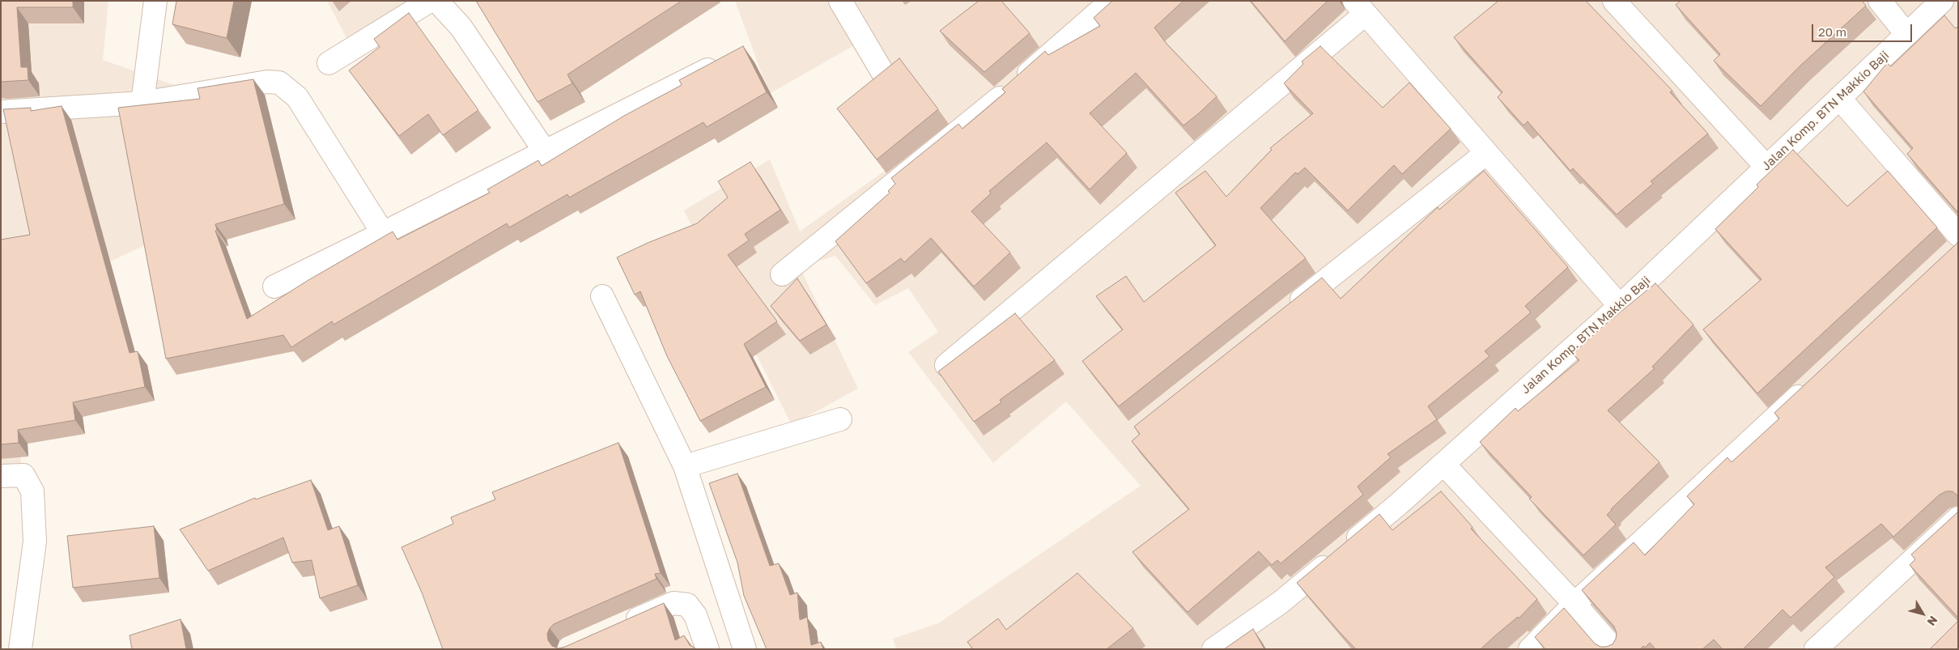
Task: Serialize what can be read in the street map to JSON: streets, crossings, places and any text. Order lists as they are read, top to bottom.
{
  "streets": {
    "street": ["Jalan Komp. BTN Makkio Baji"]
  },
  "scale_bar": "20 m",
  "north": "bottom right"
}
